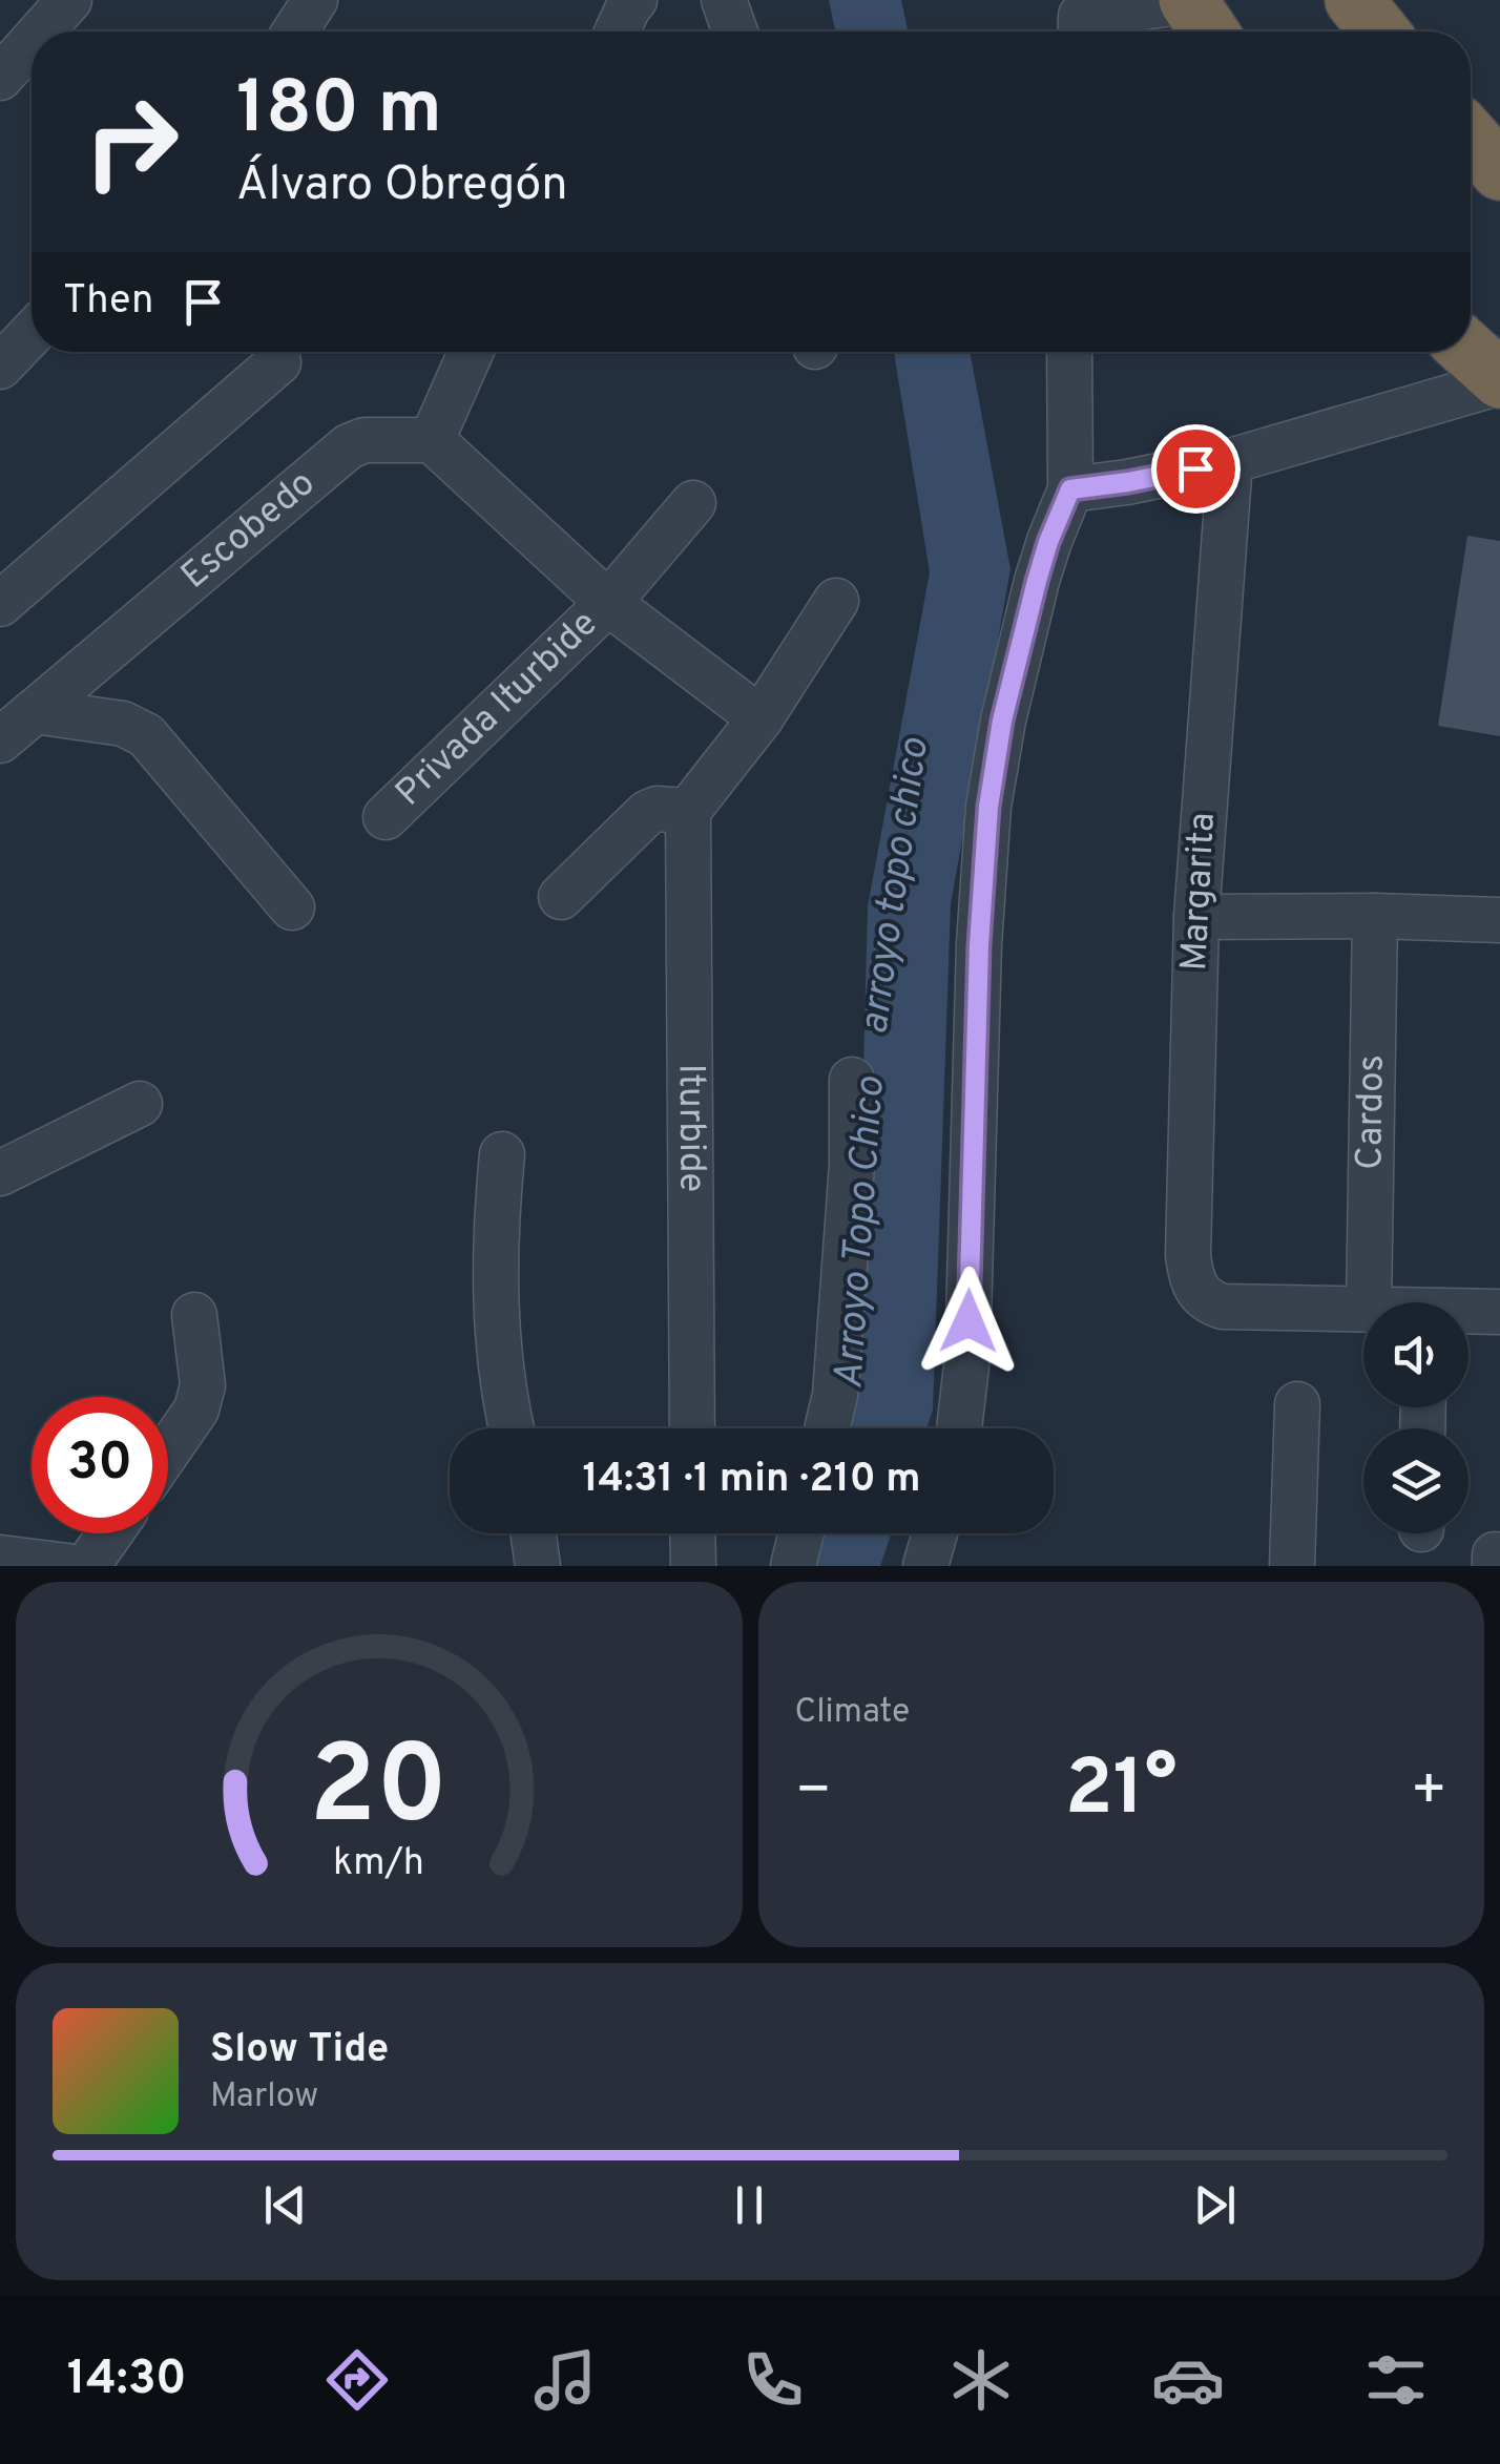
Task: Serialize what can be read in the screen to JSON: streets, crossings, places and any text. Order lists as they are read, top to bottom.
{
  "streets": {
    "street": [
      "Escobedo",
      "Privada Iturbide",
      "Margarita",
      "Cardos",
      "Iturbide"
    ]
  },
  "water": ["arroyo topo chico", "Arroyo Topo Chico"],
  "page": {
    "turn": ["180 m", "Álvaro Obregón"],
    "then": "Then",
    "limit": "30",
    "trip": "14:31 · 1 min · 210 m",
    "tile": "Climate",
    "heat": ["−", "21°", "+"],
    "song": ["Slow Tide", "Marlow"],
    "tabs": "14:30",
    "gauge": ["20", "km/h"]
  }
}
